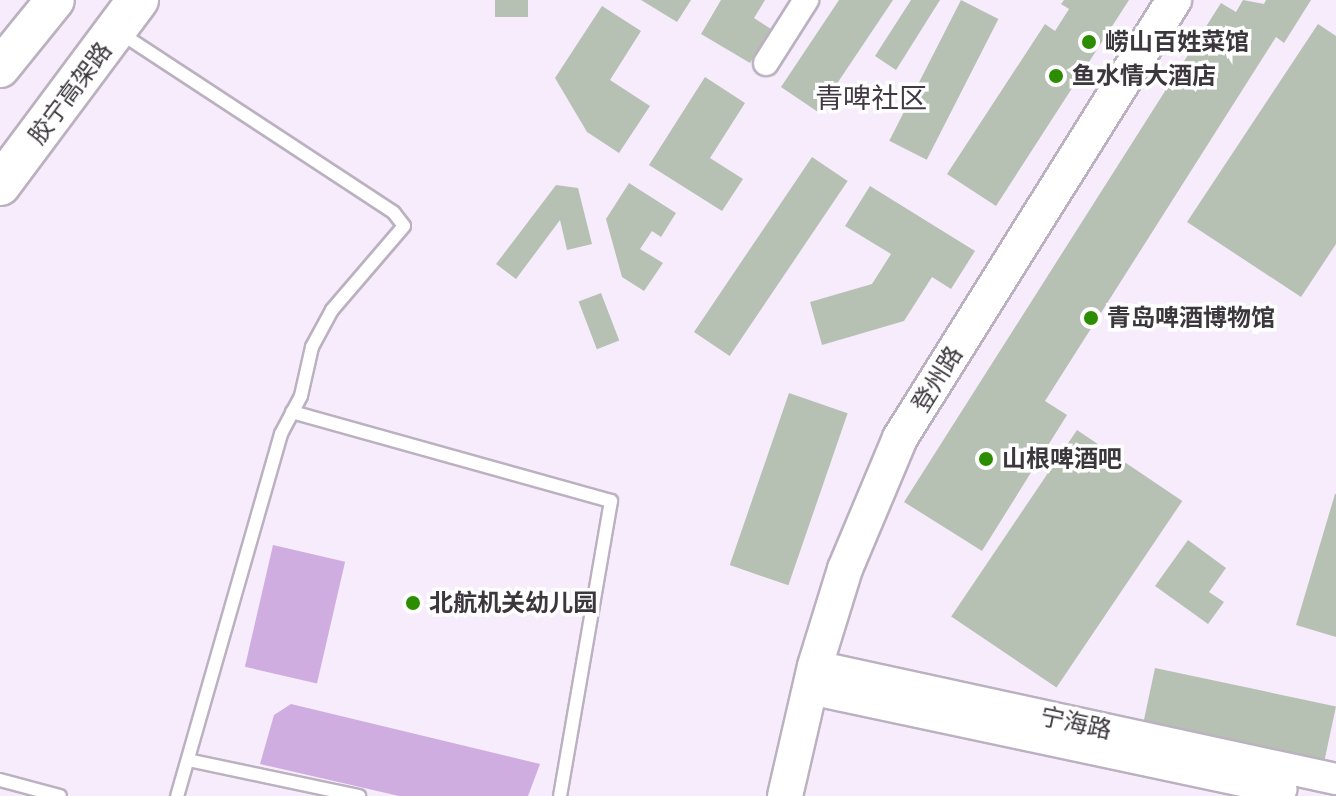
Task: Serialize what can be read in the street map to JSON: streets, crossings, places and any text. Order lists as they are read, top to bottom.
{
  "streets": {
    "highway": ["胶宁高架路"],
    "main road": ["登州路"],
    "street": ["宁海路"]
  },
  "crossings": [
    ["登州路", "宁海路"]
  ],
  "districts": ["青啤社区"],
  "places": [
    "崂山百姓菜馆",
    "鱼水情大酒店",
    "青岛啤酒博物馆",
    "山根啤酒吧",
    "北航机关幼儿园"
  ]
}
